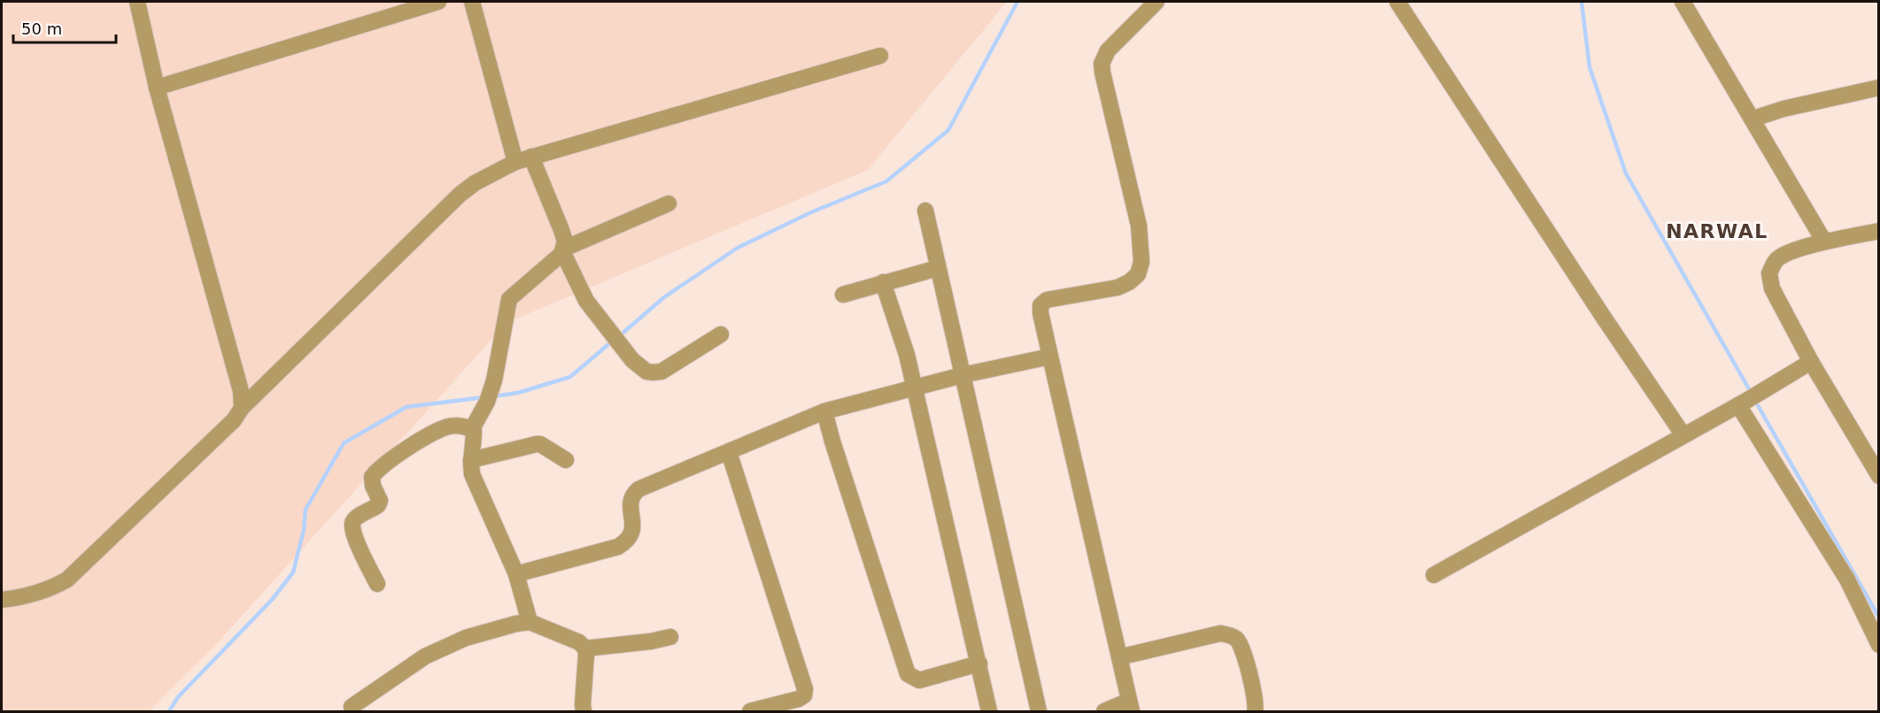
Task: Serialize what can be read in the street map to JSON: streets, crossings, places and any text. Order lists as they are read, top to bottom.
{
  "districts": ["NARWAL"],
  "scale_bar": "50 m"
}
